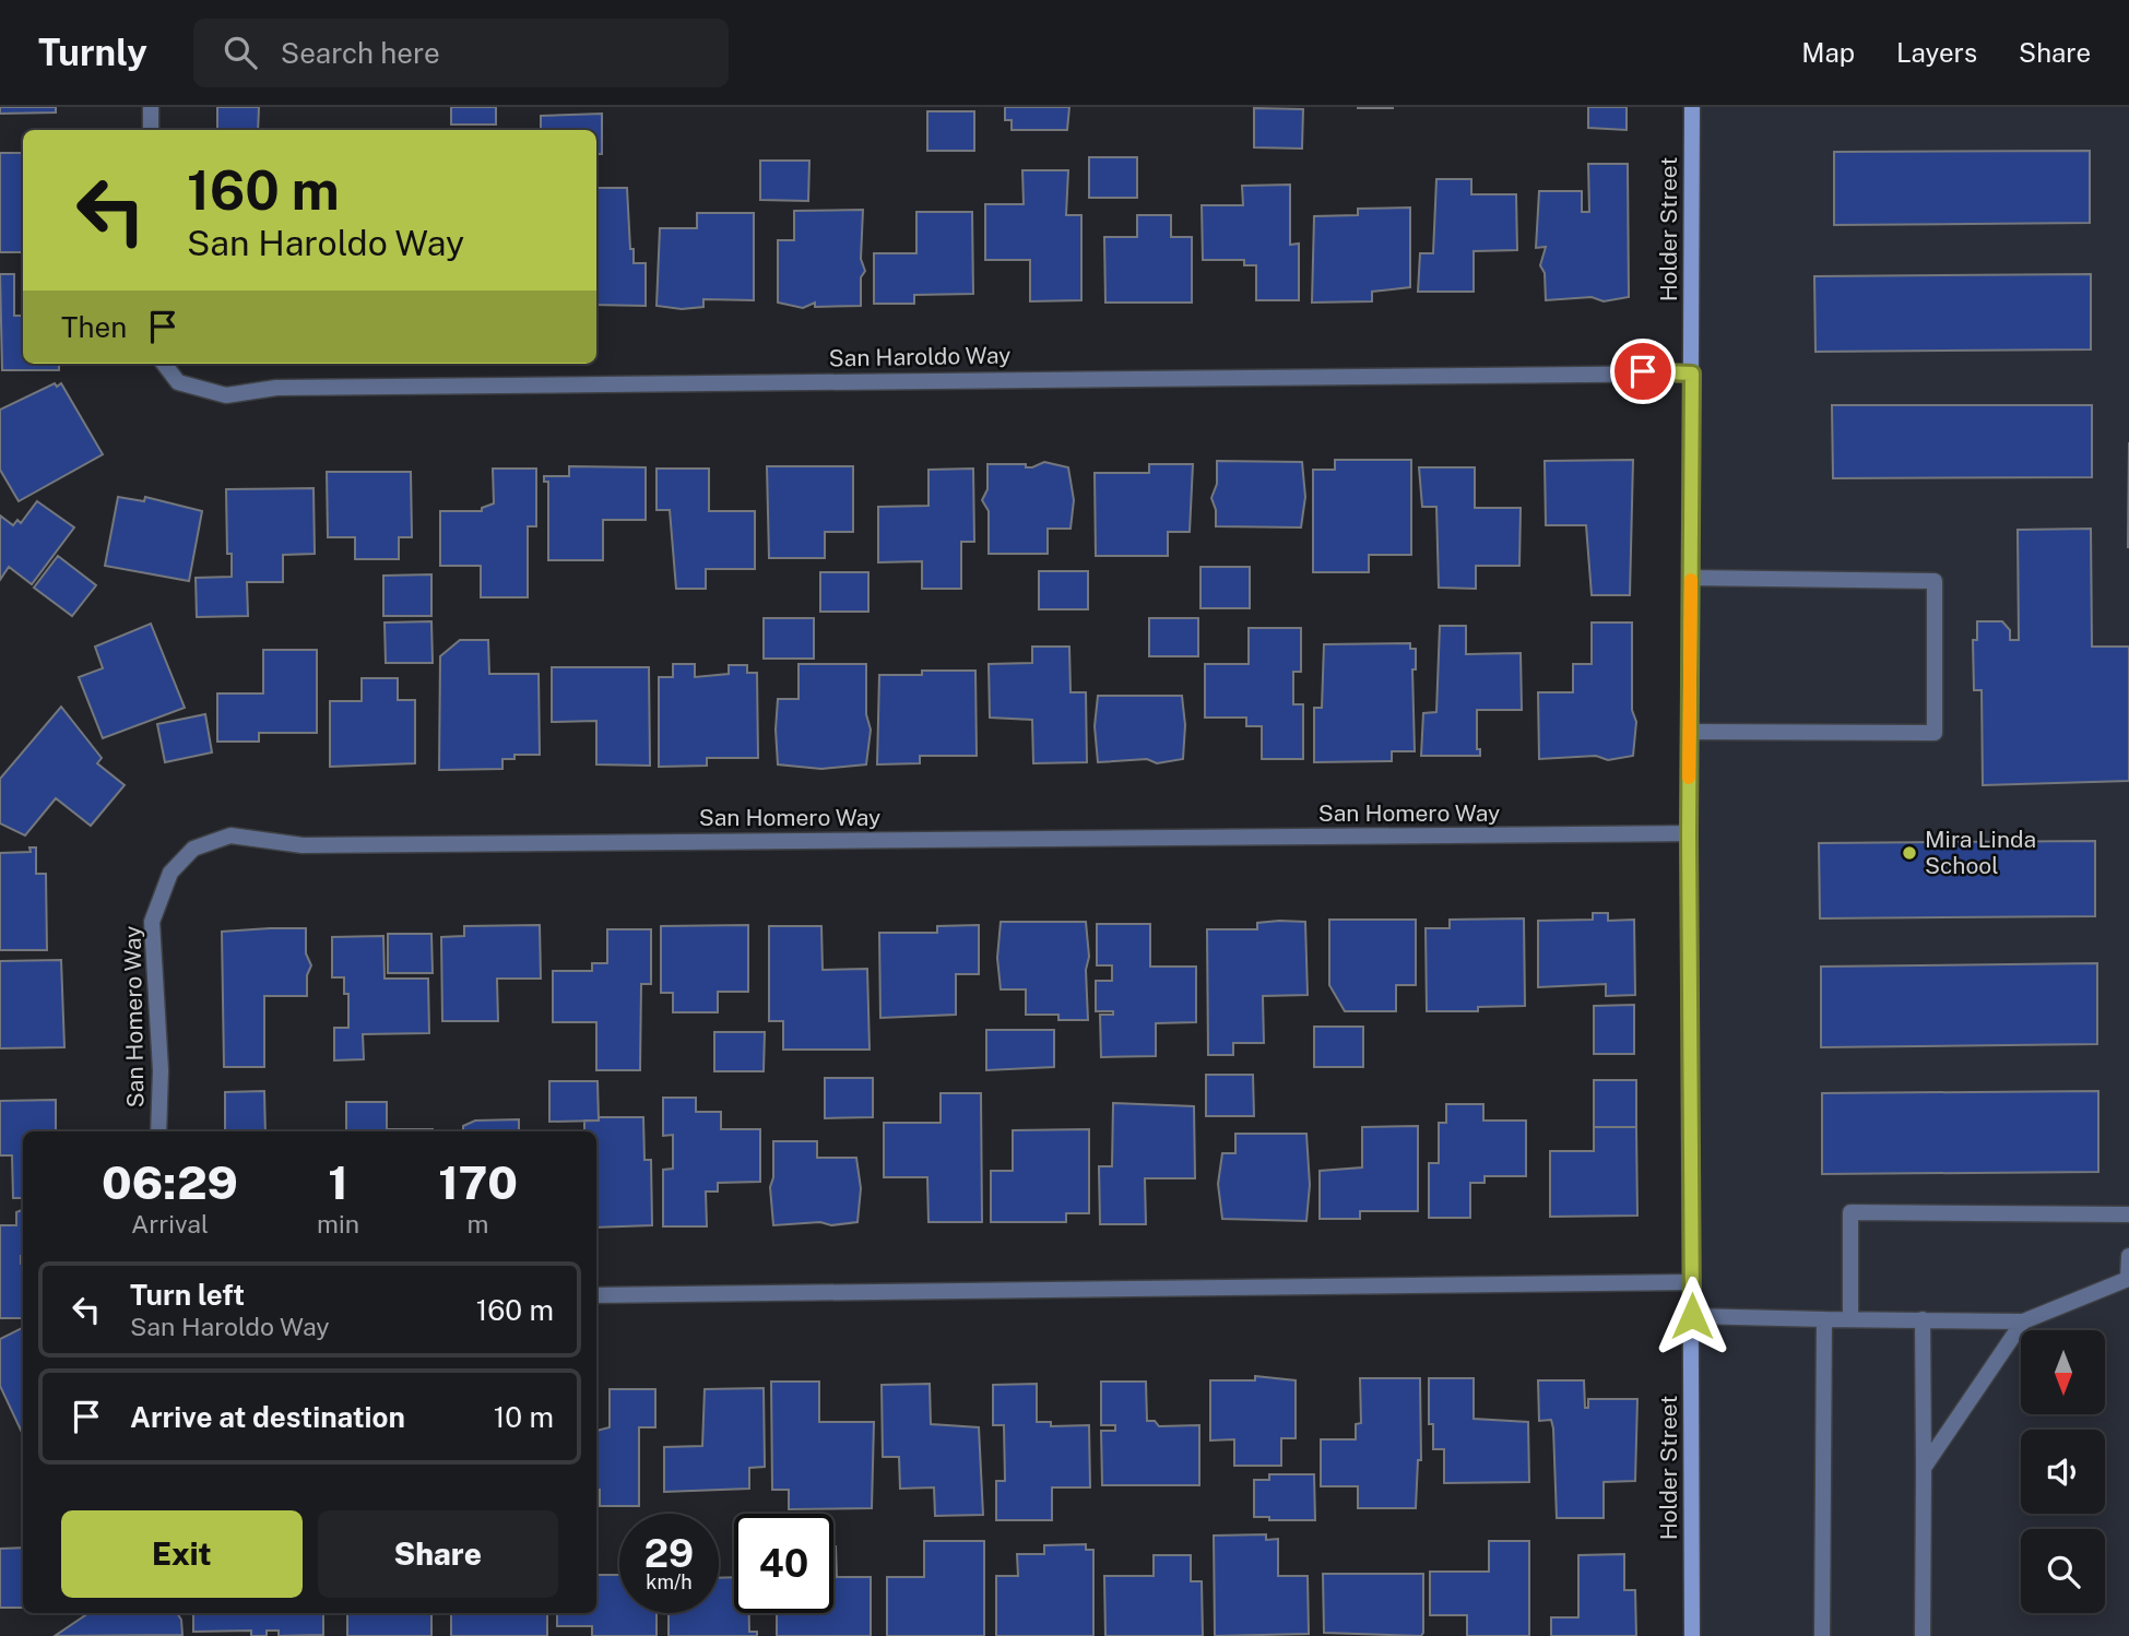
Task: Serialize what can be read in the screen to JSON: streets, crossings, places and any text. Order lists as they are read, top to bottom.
{
  "streets": {
    "street": ["Holder Street", "San Haroldo Way", "San Homero Way"]
  },
  "crossings": [
    ["Holder Street", "San Haroldo Way"],
    ["Holder Street", "San Homero Way"]
  ],
  "places": ["Mira Linda School"],
  "north": "bottom",
  "page": {
    "header": "Turnly",
    "search": "Search here",
    "nav": ["Map", "Layers", "Share"],
    "turn": ["160 m", "San Haroldo Way"],
    "then": "Then",
    "eta": [
      "06:29",
      "Arrival",
      "1",
      "min",
      "170",
      "m"
    ],
    "list": [
      {
        "name": "Turn left",
        "note": "San Haroldo Way",
        "value": "160 m"
      },
      {
        "name": "Arrive at destination",
        "value": "10 m"
      }
    ],
    "buttons": ["Exit", "Share"],
    "speed": "29 km/h",
    "limit": "40"
  }
}
